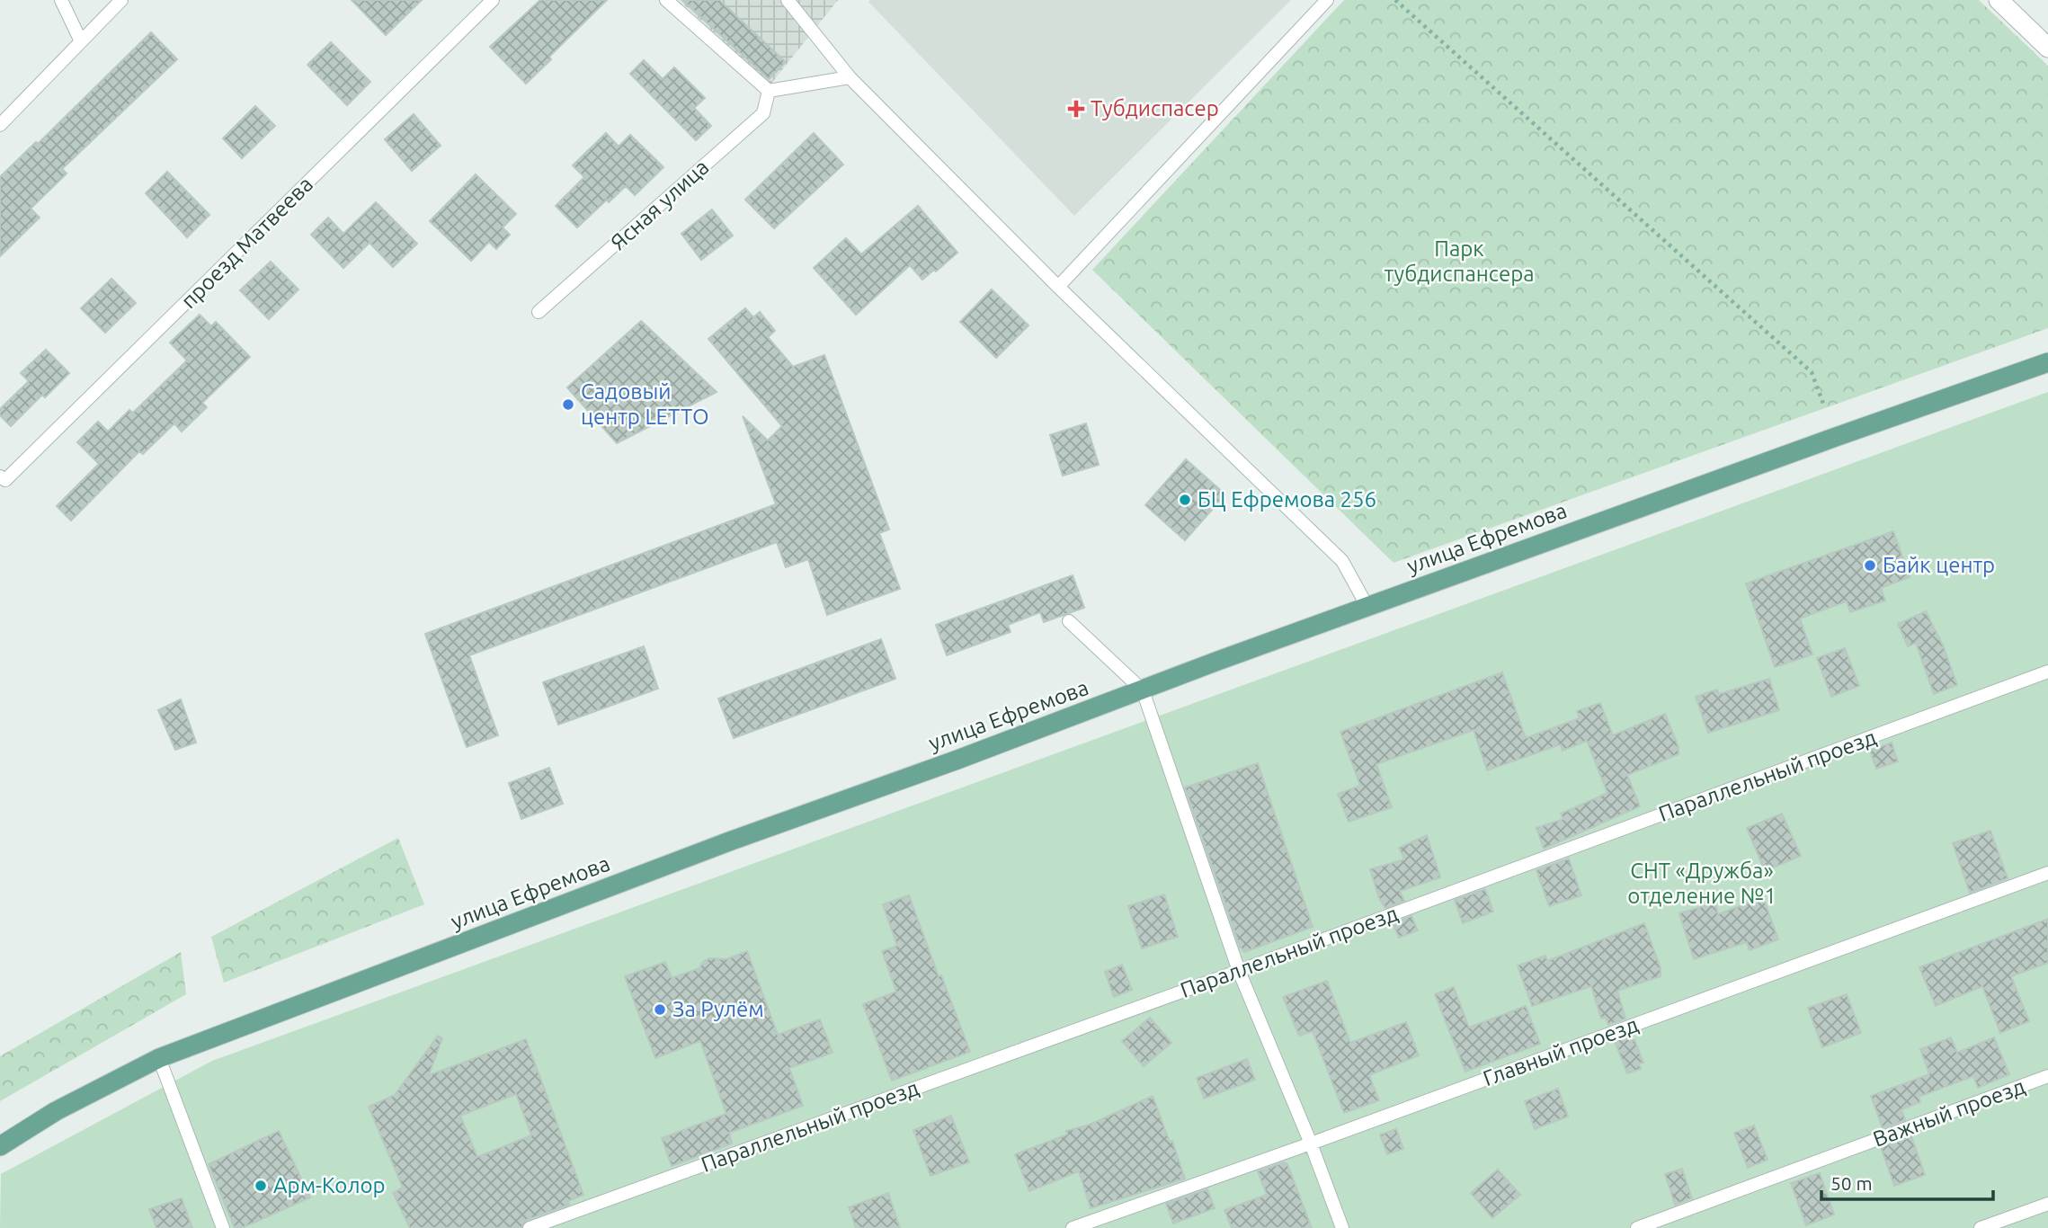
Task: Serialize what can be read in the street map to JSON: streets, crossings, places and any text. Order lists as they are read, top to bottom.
{
  "streets": {
    "main road": ["улица Ефремова"],
    "lane": [
      "Ясная улица",
      "проезд Матвеева",
      "Параллельный проезд",
      "Главный проезд",
      "Важный проезд"
    ]
  },
  "parks": ["Парк тубдиспансера", "СНТ «Дружба» отделение №1"],
  "places": {
    "health": ["Тубдиспасер"],
    "other": [
      "Садовый центр LETTO",
      "БЦ Ефремова 256",
      "Байк центр",
      "За Рулём",
      "Арм-Колор"
    ]
  },
  "scale_bar": "50 m"
}
